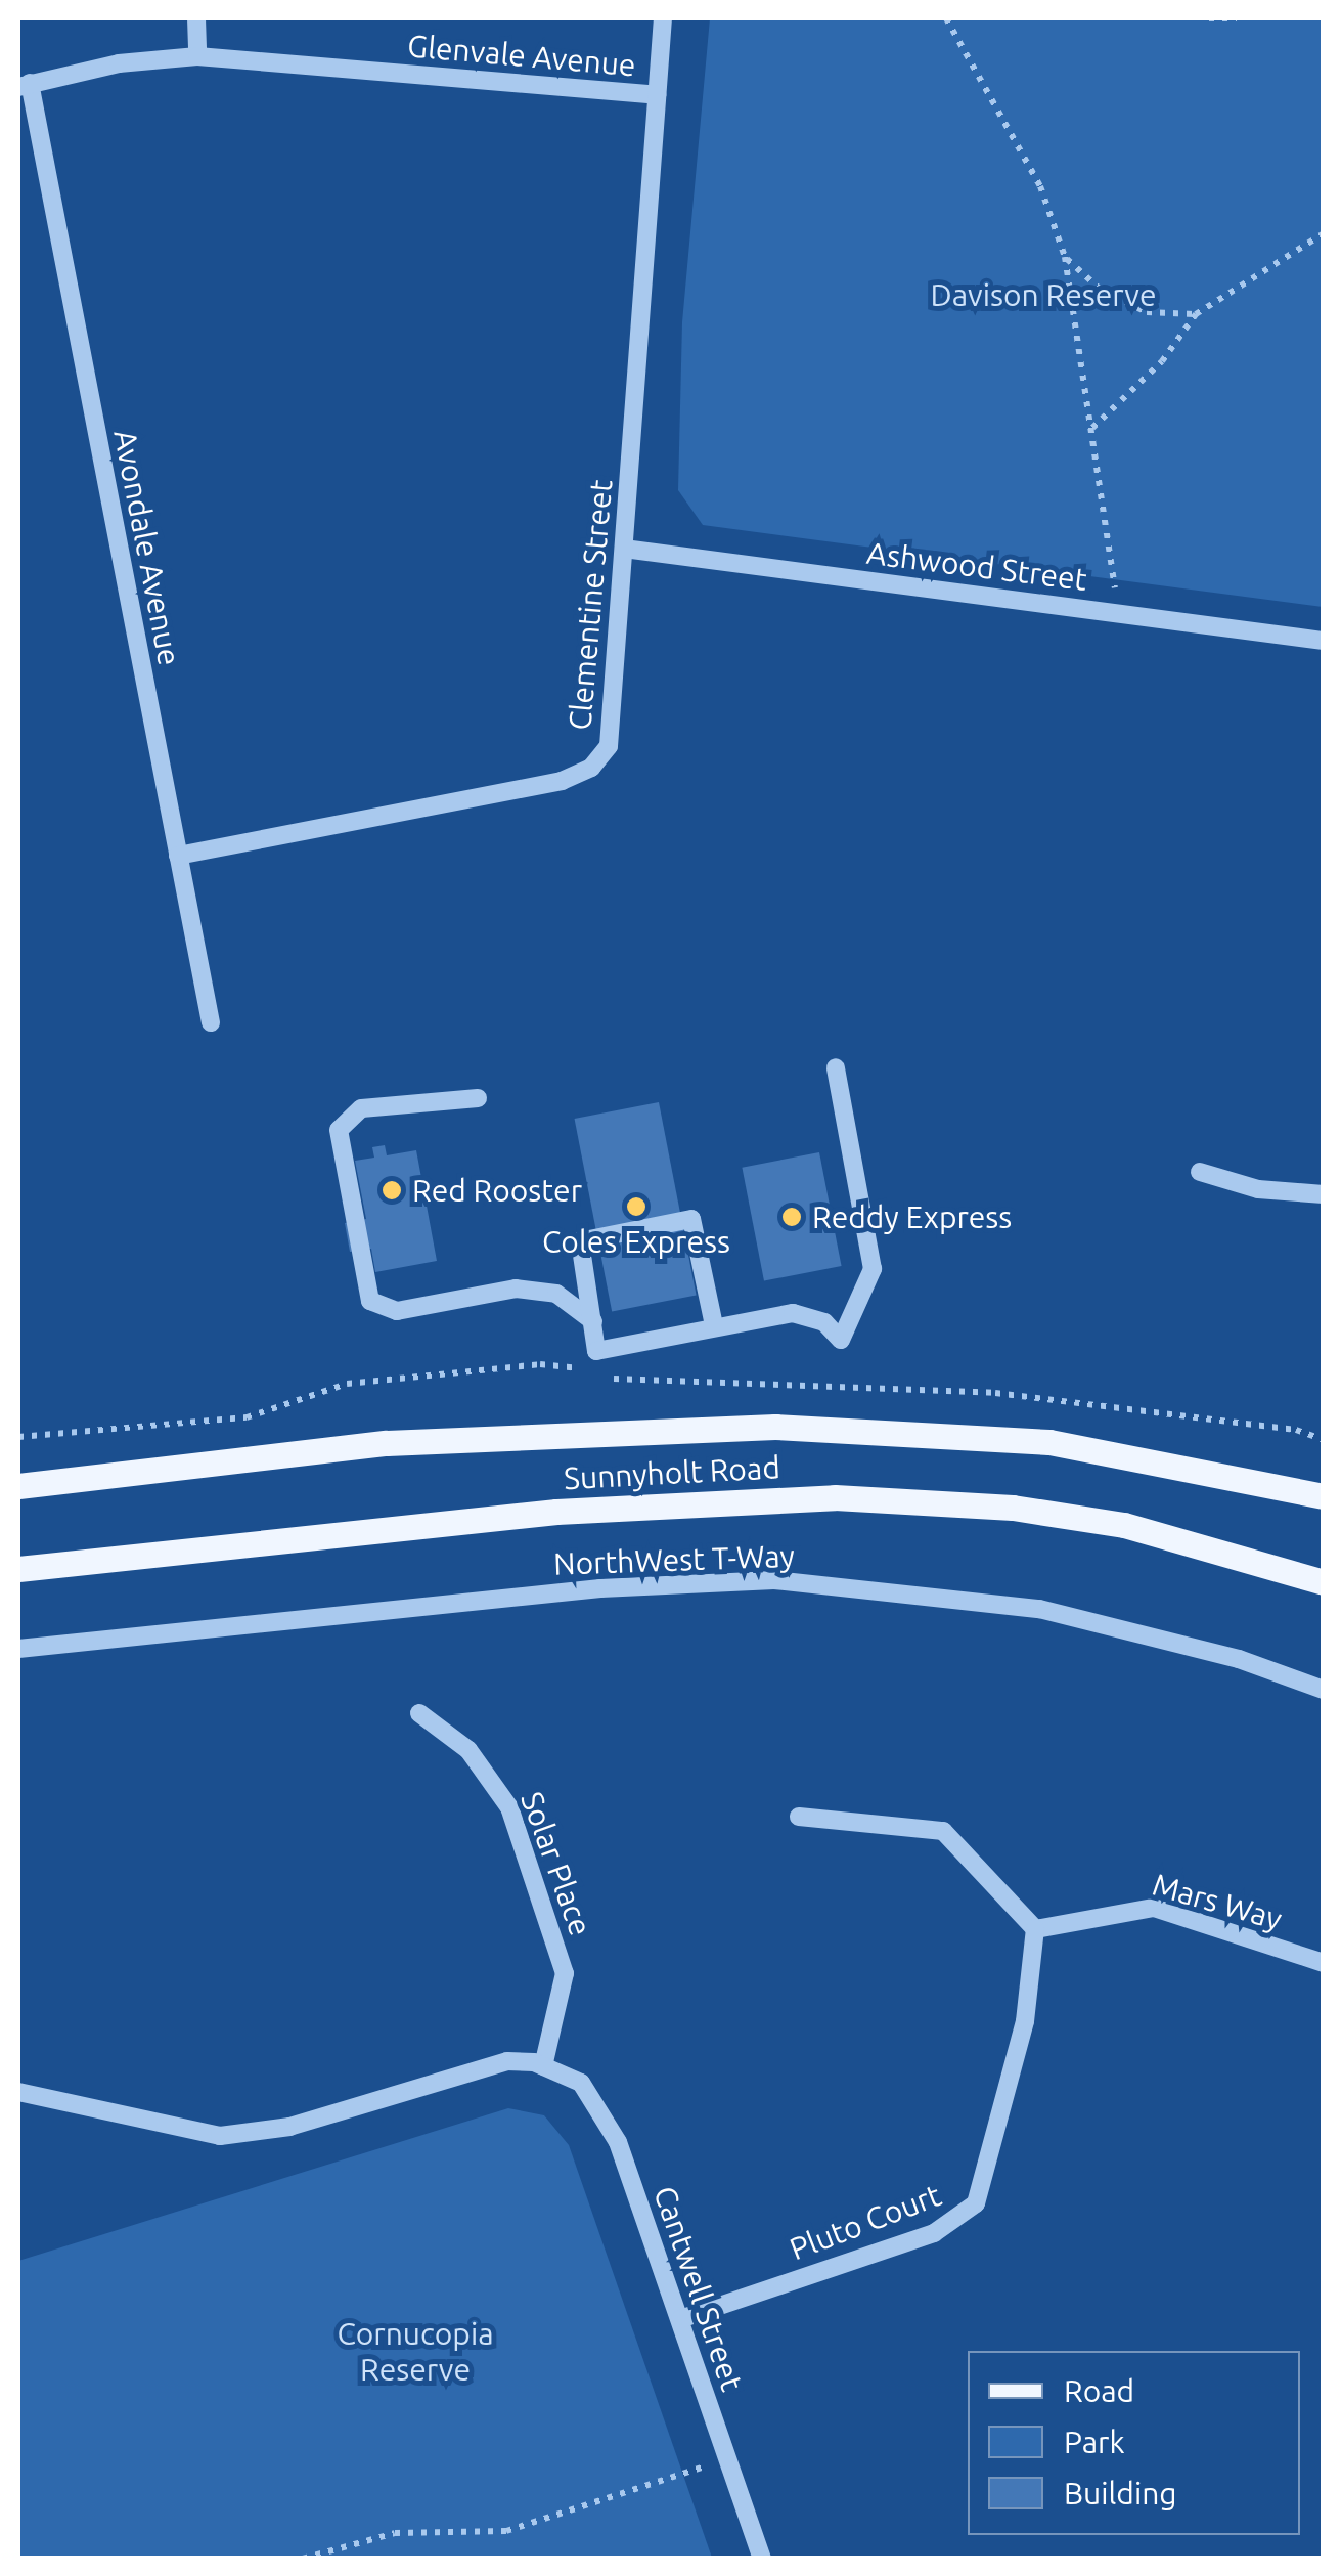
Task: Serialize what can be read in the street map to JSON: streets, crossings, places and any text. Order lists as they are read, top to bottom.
{
  "streets": {
    "main road": ["Sunnyholt Road"],
    "street": [
      "Glenvale Avenue",
      "Avondale Avenue",
      "Ashwood Street",
      "Clementine Street",
      "NorthWest T-Way",
      "Solar Place",
      "Mars Way",
      "Pluto Court",
      "Cantwell Street"
    ]
  },
  "crossings": [
    ["Glenvale Avenue", "Avondale Avenue"],
    ["Glenvale Avenue", "Clementine Street"],
    ["Avondale Avenue", "Clementine Street"],
    ["Ashwood Street", "Clementine Street"],
    ["Solar Place", "Cantwell Street"],
    ["Mars Way", "Pluto Court"],
    ["Pluto Court", "Cantwell Street"]
  ],
  "parks": ["Davison Reserve", "Cornucopia Reserve"],
  "places": ["Red Rooster", "Coles Express", "Reddy Express"],
  "legend": ["Road", "Park", "Building"]
}
